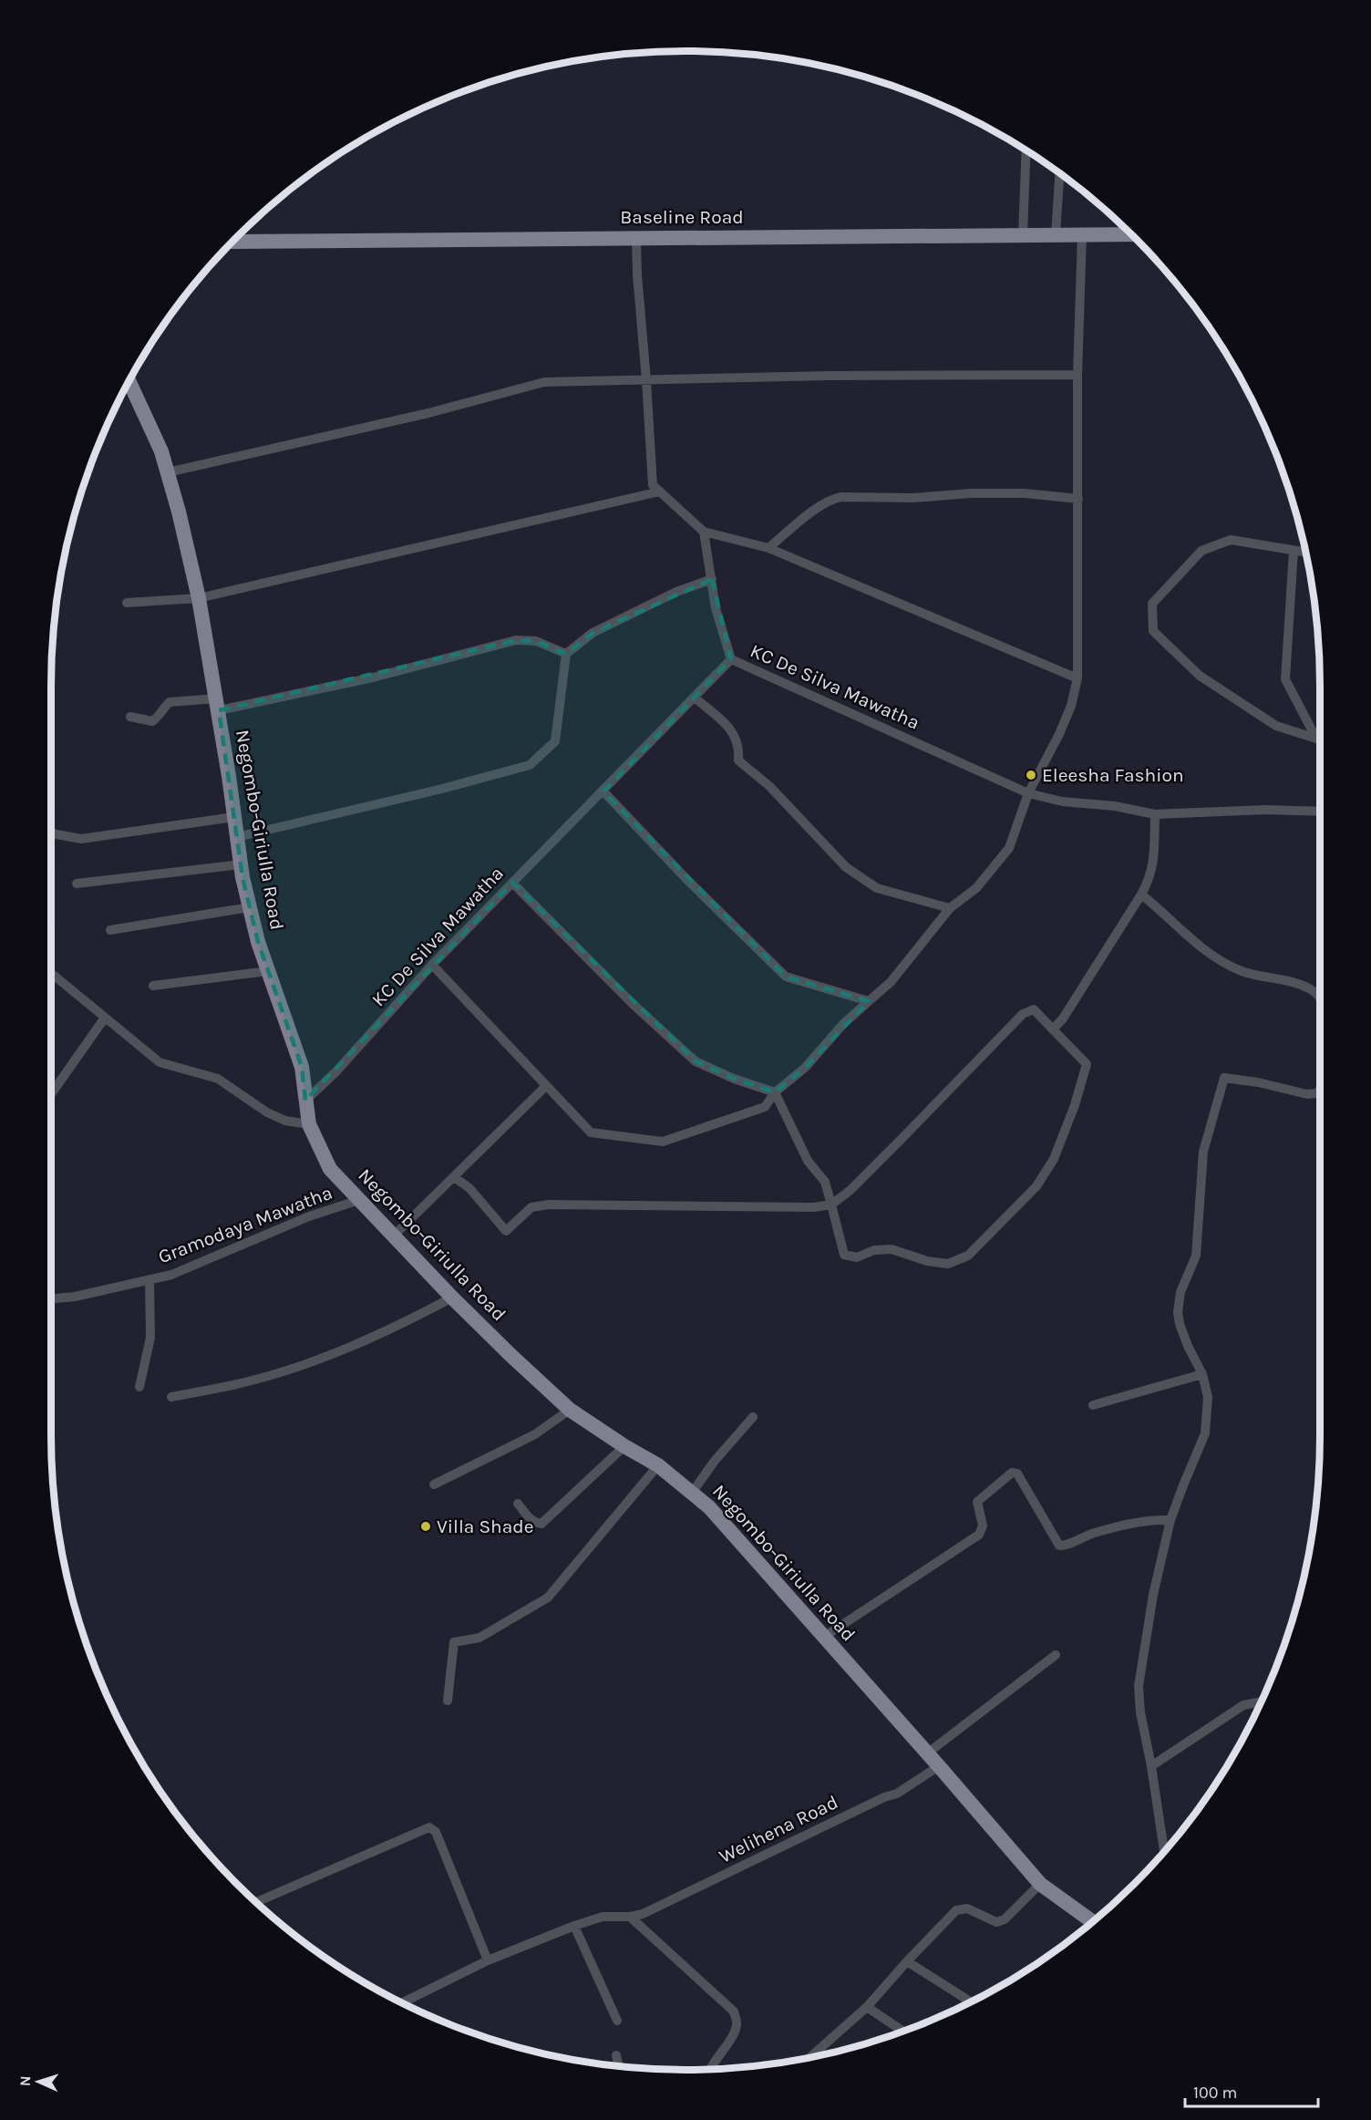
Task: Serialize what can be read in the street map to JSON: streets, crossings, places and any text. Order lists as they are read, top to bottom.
{
  "streets": {
    "main road": ["Baseline Road", "Negombo-Giriulla Road"],
    "street": ["KC De Silva Mawatha", "Gramodaya Mawatha", "Welihena Road"]
  },
  "crossings": [
    ["KC De Silva Mawatha", "Negombo-Giriulla Road"],
    ["Negombo-Giriulla Road", "Gramodaya Mawatha"],
    ["Negombo-Giriulla Road", "Welihena Road"]
  ],
  "places": ["Eleesha Fashion", "Villa Shade"],
  "scale_bar": "100 m",
  "north": "left"
}
